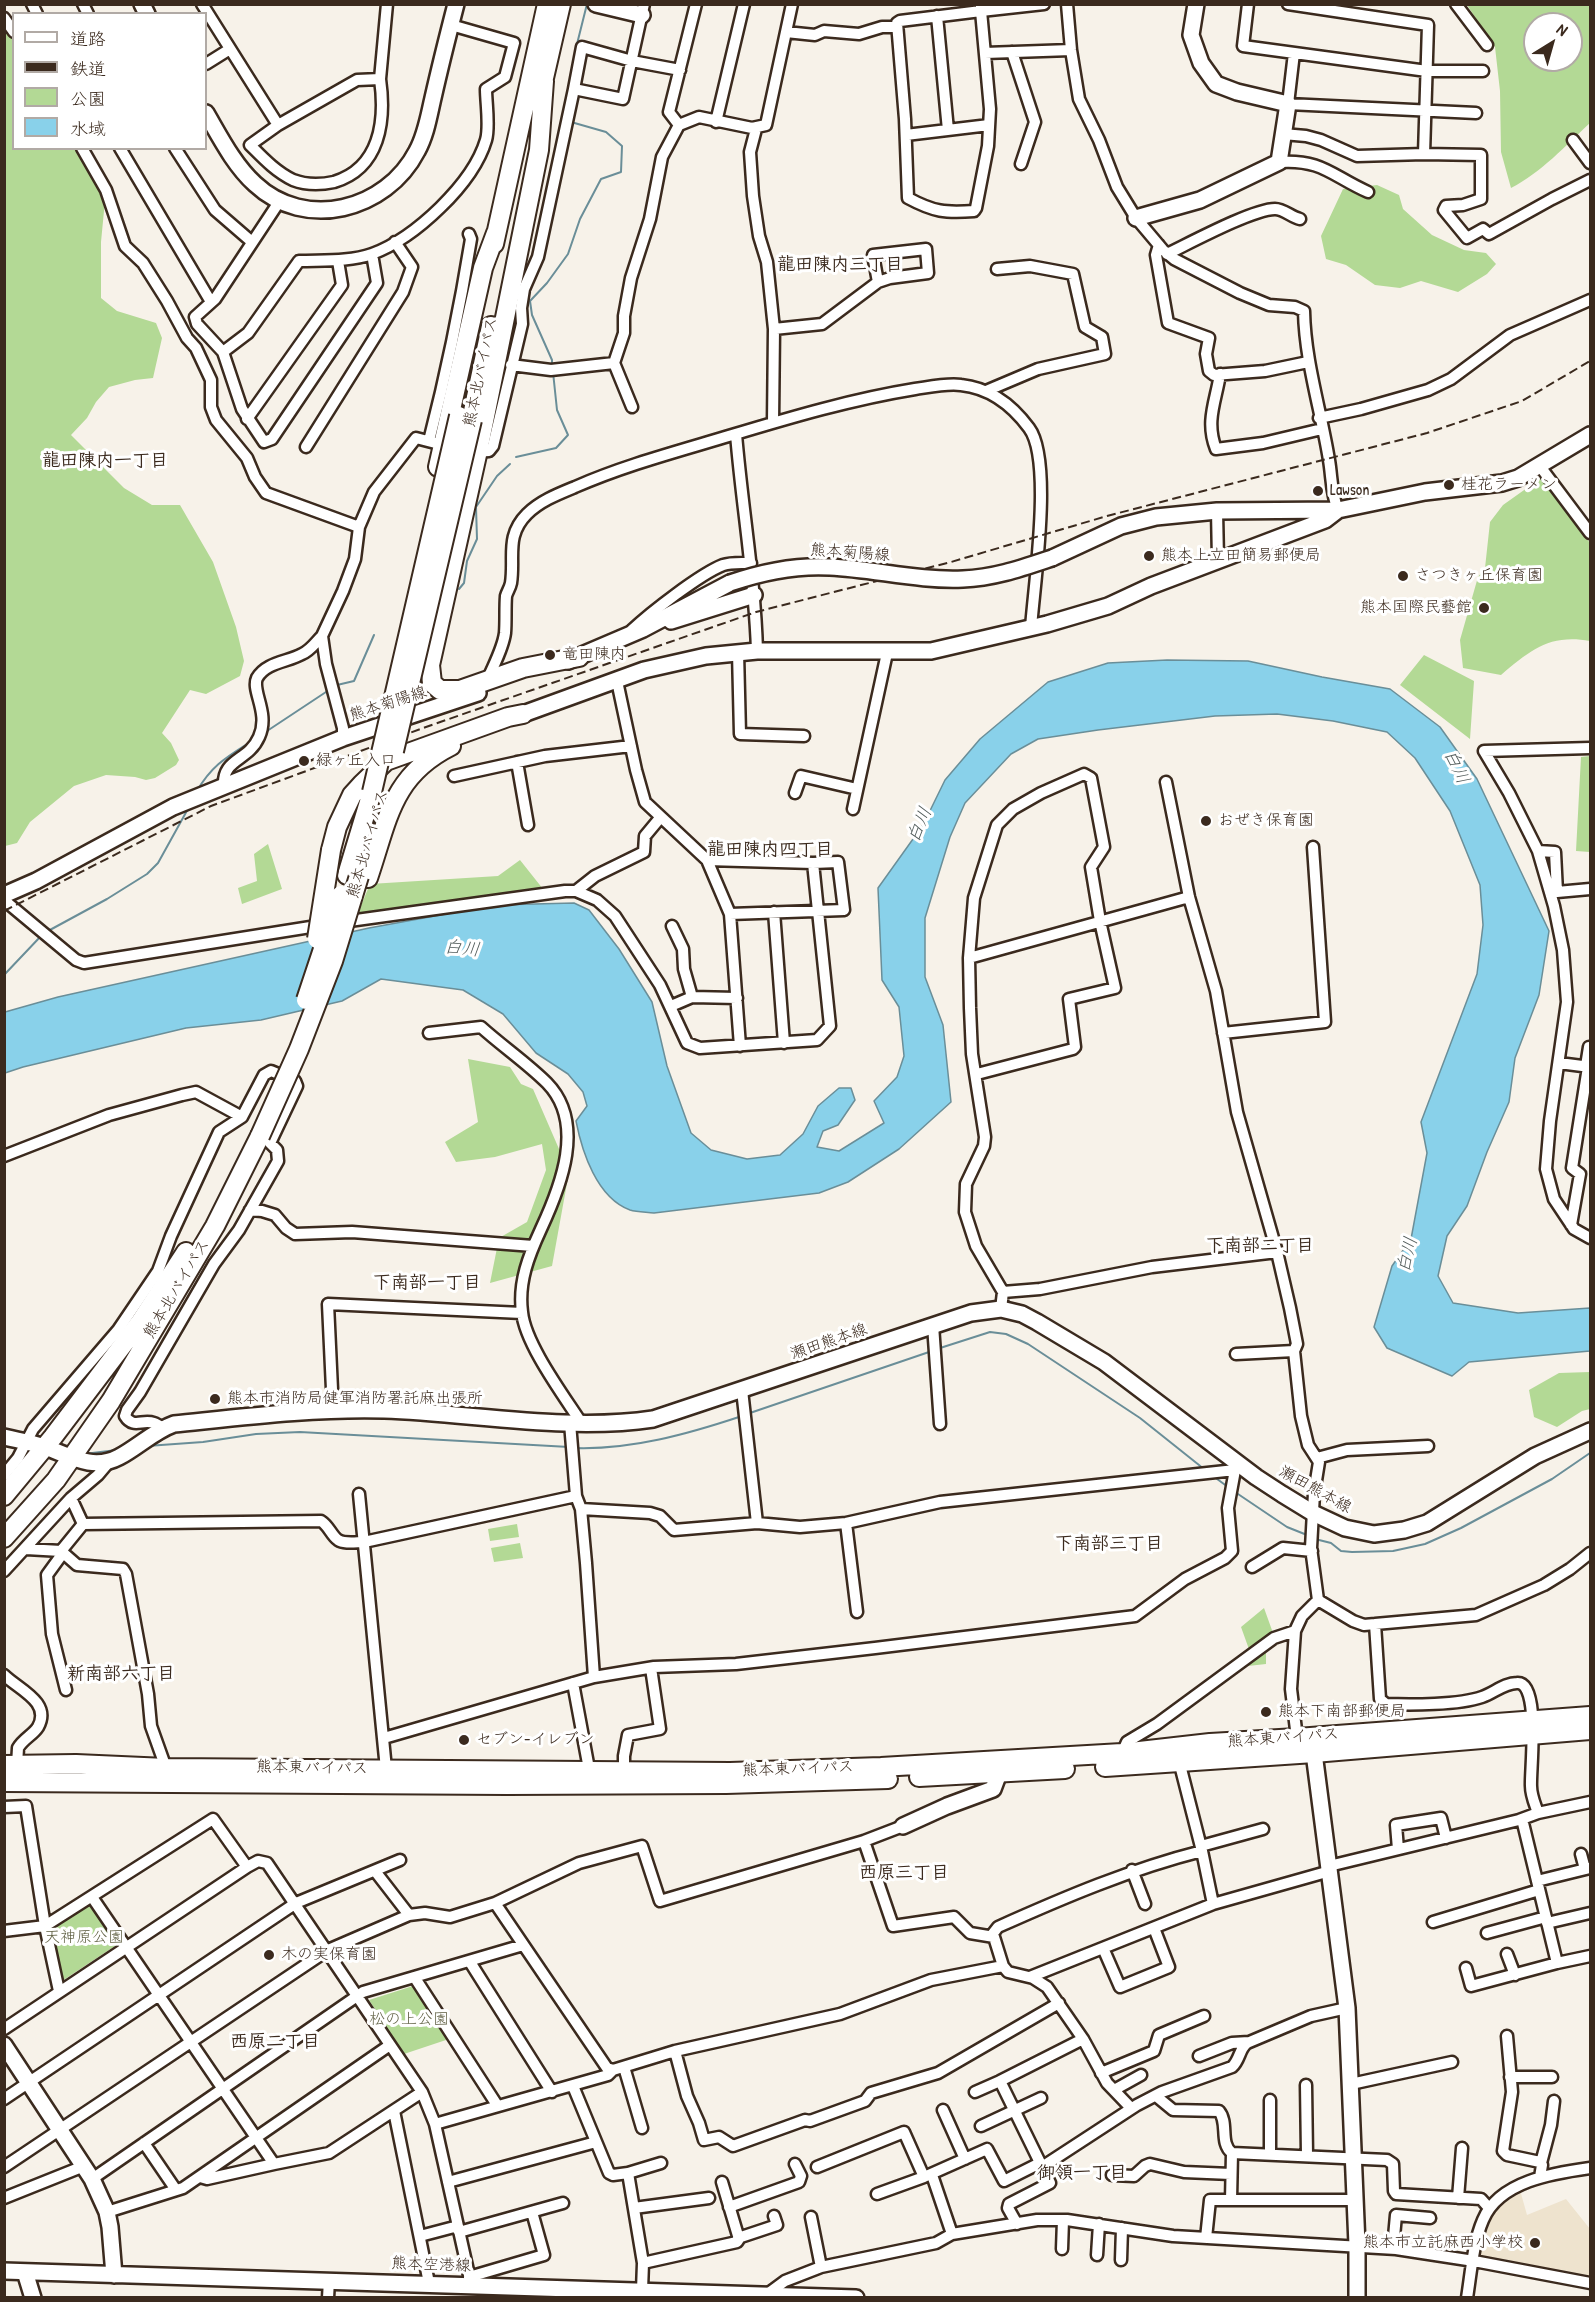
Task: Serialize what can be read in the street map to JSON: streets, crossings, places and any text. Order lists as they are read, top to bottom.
{
  "streets": {
    "highway": ["熊本北バイパス", "熊本東バイパス"],
    "main road": ["熊本菊陽線", "瀬田熊本線", "熊本空港線"]
  },
  "districts": [
    "龍田陳内三丁目",
    "龍田陳内一丁目",
    "龍田陳内四丁目",
    "下南部二丁目",
    "下南部一丁目",
    "下南部三丁目",
    "新南部六丁目",
    "西原三丁目",
    "西原二丁目",
    "御領一丁目"
  ],
  "water": ["白川"],
  "parks": ["天神原公園", "松の上公園"],
  "places": [
    "桂花ラーメン",
    "Lawson",
    "熊本上立田簡易郵便局",
    "さつきヶ丘保育園",
    "熊本国際民藝館",
    "竜田陳内",
    "緑ヶ丘入口",
    "おぜき保育園",
    "熊本市消防局健軍消防署託麻出張所",
    "熊本下南部郵便局",
    "セブン-イレブン",
    "木の実保育園",
    "熊本市立託麻西小学校"
  ],
  "legend": [
    "道路",
    "鉄道",
    "公園",
    "水域"
  ],
  "north": "top right"
}
